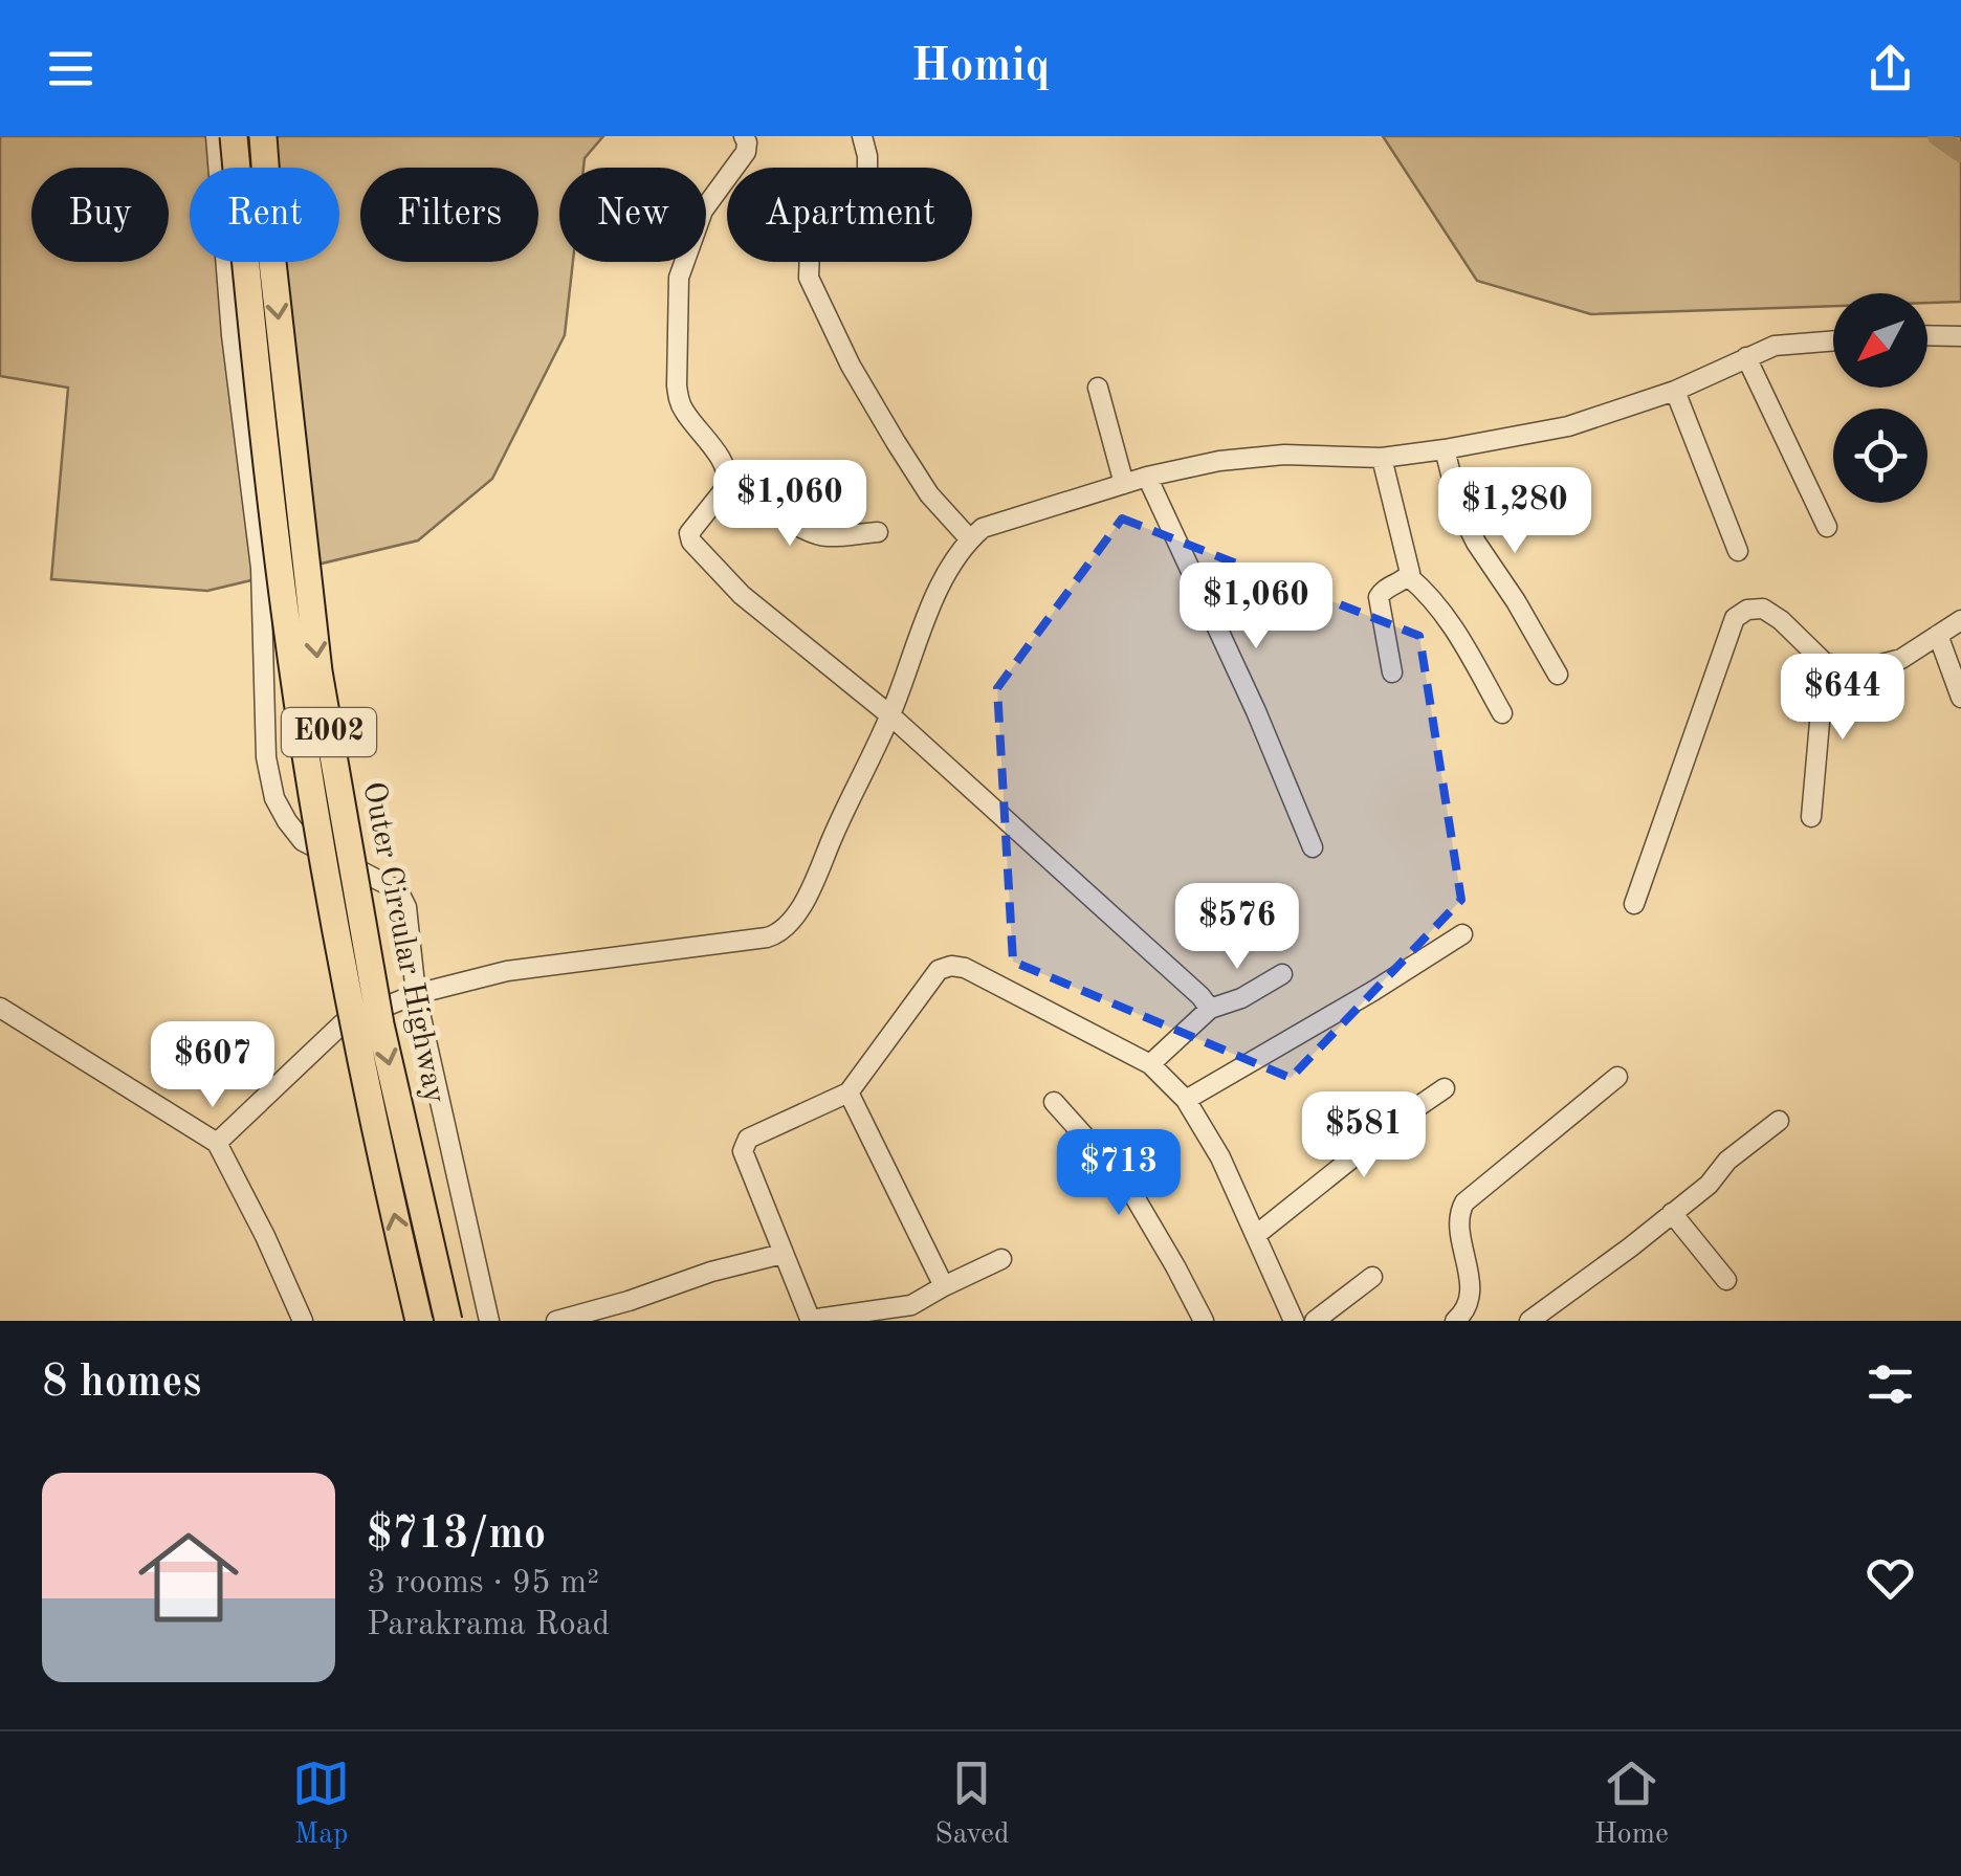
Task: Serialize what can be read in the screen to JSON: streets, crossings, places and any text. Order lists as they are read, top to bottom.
{
  "streets": {
    "highway": ["E002", "Outer Circular Highway"]
  },
  "north": "bottom left",
  "page": {
    "header": "Homiq",
    "chip": [
      "Buy",
      "Rent",
      "Filters",
      "New",
      "Apartment"
    ],
    "price": [
      "$1,060",
      "$1,280",
      "$1,060",
      "$644",
      "$576",
      "$607",
      "$581",
      "$713"
    ],
    "heading": "8 homes",
    "list": [
      {
        "name": "$713/mo",
        "note": "3 rooms · 95 m² · Parakrama Road"
      }
    ],
    "tabs": ["Map", "Saved", "Home"]
  }
}
